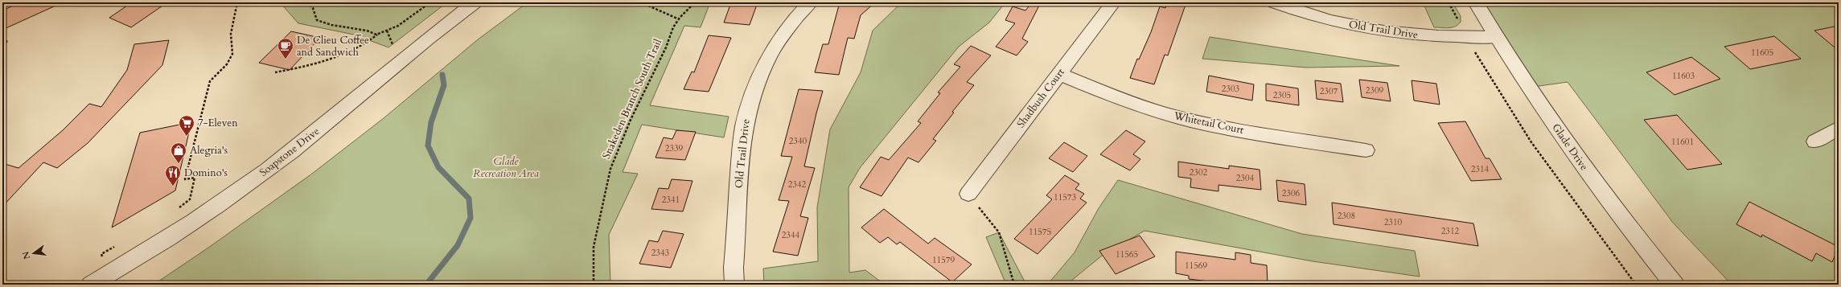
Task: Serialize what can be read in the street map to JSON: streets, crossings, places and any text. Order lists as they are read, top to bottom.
{
  "streets": {
    "street": [
      "Old Trail Drive",
      "Shadbush Court",
      "Whitetail Court",
      "Glade Drive",
      "Soapstone Drive"
    ],
    "path": ["Snakeden Branch South Trail"]
  },
  "crossings": [
    ["Old Trail Drive", "Glade Drive"],
    ["Shadbush Court", "Whitetail Court"]
  ],
  "parks": ["Glade Recreation Area"],
  "places": {
    "cafe": ["De Clieu Coffee and Sandwich"],
    "supermarket": ["7-Eleven"],
    "shop": ["Alegria's"],
    "restaurant": ["Domino's"]
  },
  "house_numbers": [
    "11605",
    "11603",
    "2303",
    "2309",
    "2307",
    "2305",
    "2340",
    "11601",
    "2339",
    "2314",
    "2302",
    "2304",
    "2342",
    "2306",
    "11573",
    "2341",
    "2308",
    "2310",
    "2312",
    "11575",
    "2344",
    "2343",
    "11565",
    "11579",
    "11569"
  ],
  "north": "left"
}
